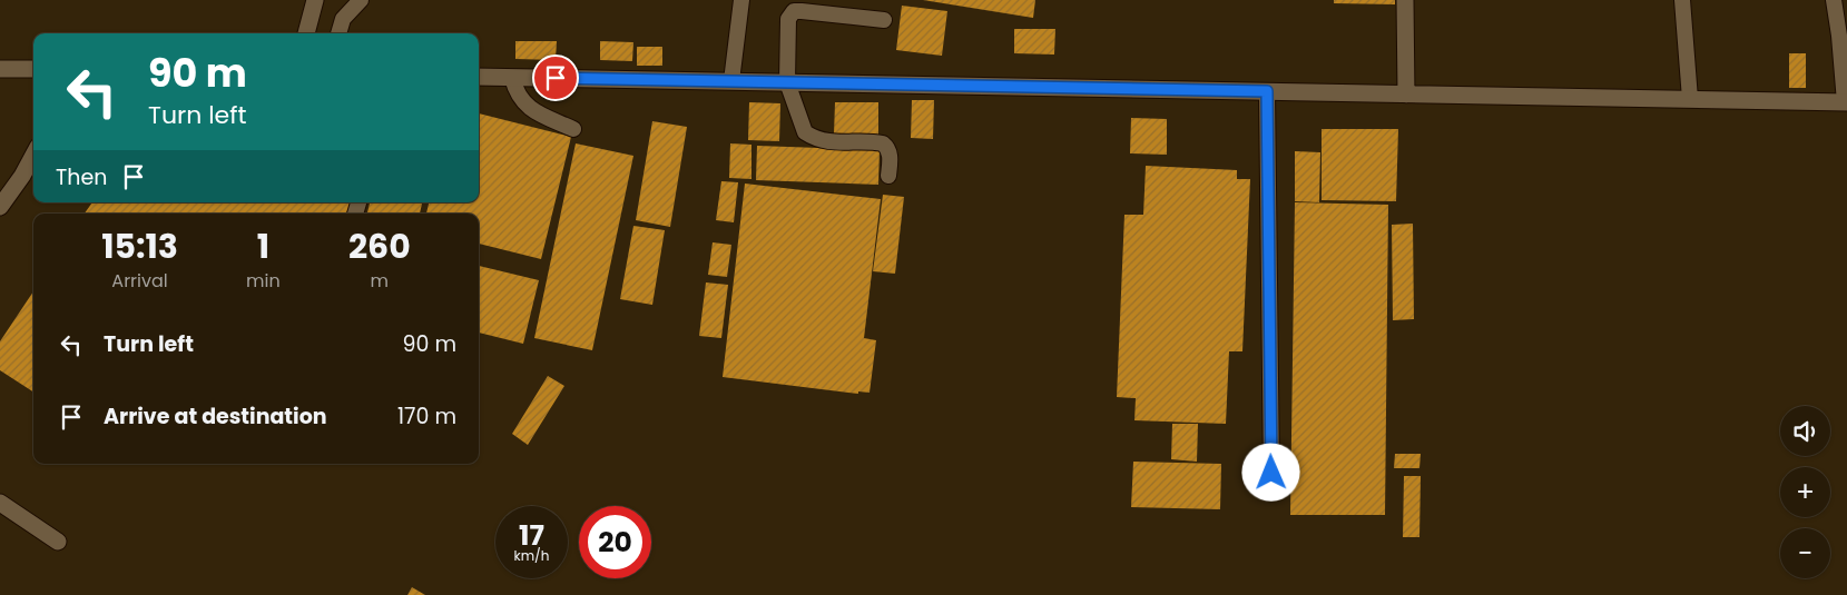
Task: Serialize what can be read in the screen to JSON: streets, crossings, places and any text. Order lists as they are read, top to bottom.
{
  "page": {
    "turn": ["90 m", "Turn left"],
    "then": "Then",
    "eta": [
      "15:13",
      "Arrival",
      "1",
      "min",
      "260",
      "m"
    ],
    "list": [
      {
        "name": "Turn left",
        "value": "90 m"
      },
      {
        "name": "Arrive at destination",
        "value": "170 m"
      }
    ],
    "map_buttons": ["+", "−"],
    "speed": "17 km/h",
    "limit": "20"
  }
}
